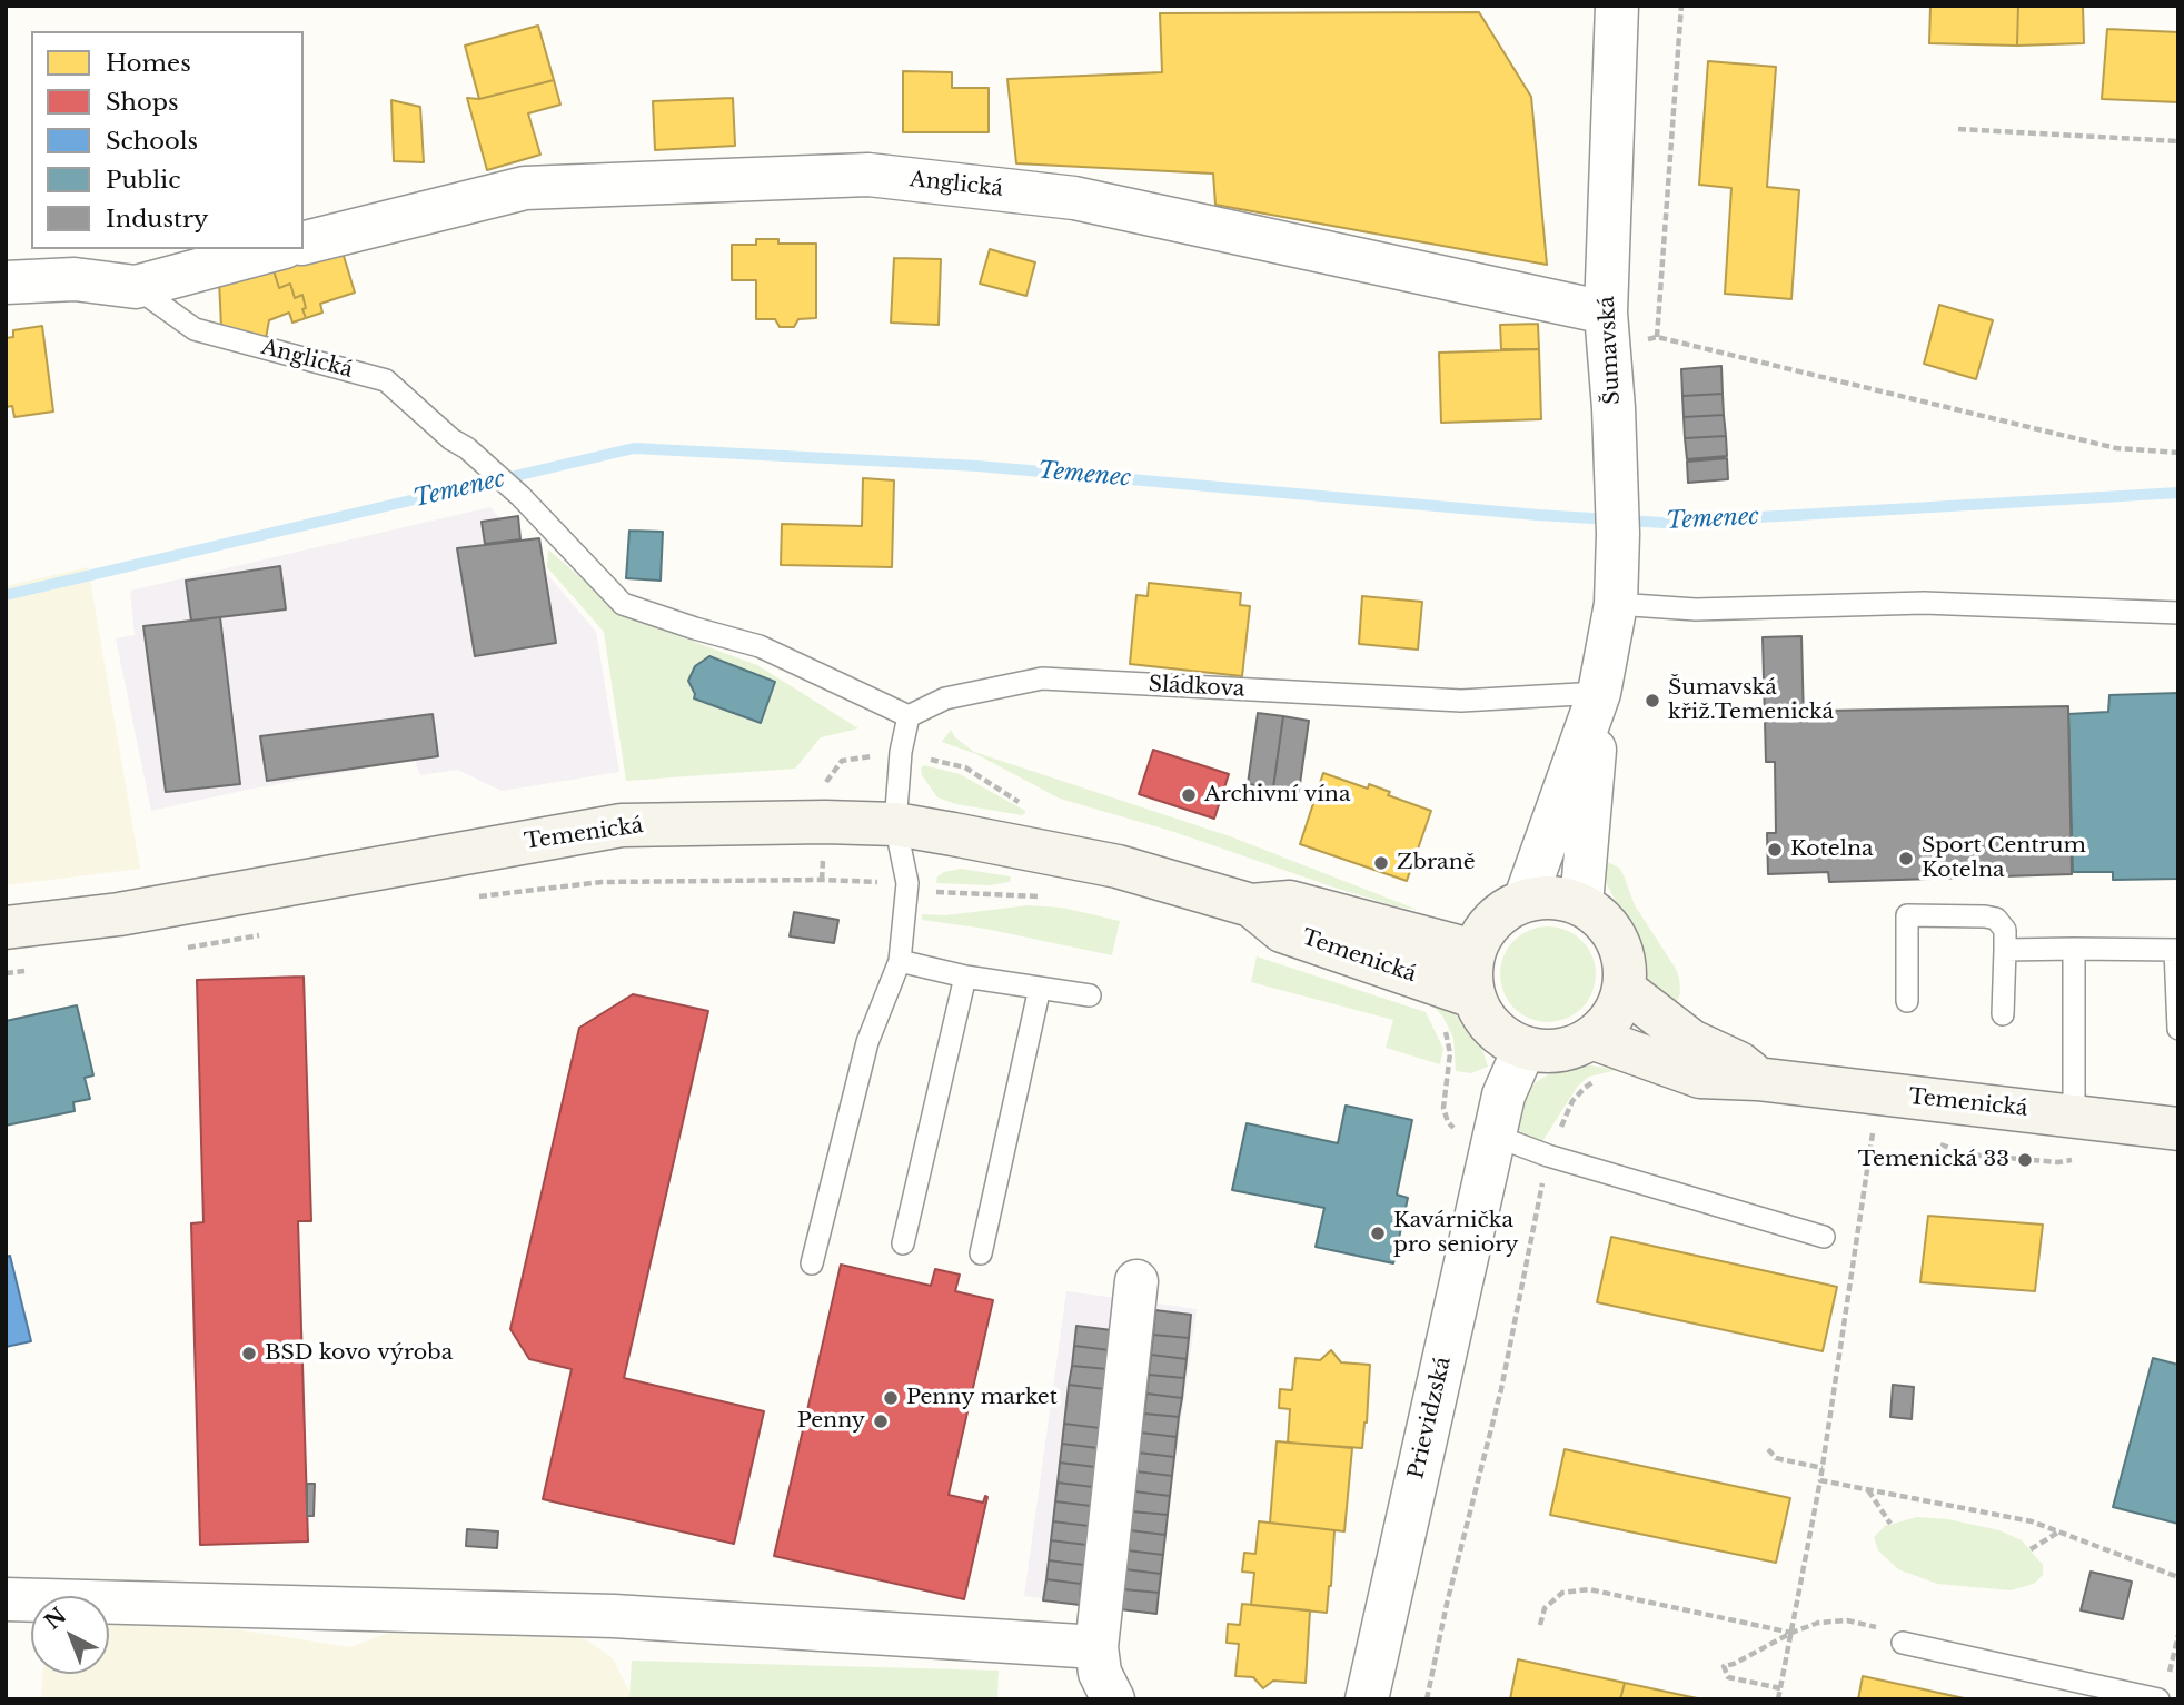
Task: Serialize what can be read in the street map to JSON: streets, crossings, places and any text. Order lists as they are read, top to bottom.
{
  "streets": {
    "street": [
      "Anglická",
      "Šumavská",
      "Temenická",
      "Prievidzská"
    ],
    "lane": ["Sládkova"]
  },
  "crossings": [
    ["Anglická", "Šumavská"],
    ["Anglická", "Sládkova"],
    ["Šumavská", "Sládkova"],
    ["Šumavská", "Temenická"],
    ["Šumavská", "Prievidzská"],
    ["Temenická", "Prievidzská"]
  ],
  "water": ["Temenec"],
  "places": [
    "Šumavská křiž.Temenická",
    "Archivní vína",
    "Kotelna",
    "Sport Centrum Kotelna",
    "Zbraně",
    "Temenická 33",
    "Kavárnička pro seniory",
    "BSD kovo výroba",
    "Penny market",
    "Penny"
  ],
  "legend": [
    "Homes",
    "Shops",
    "Schools",
    "Public",
    "Industry"
  ],
  "north": "top left"
}
